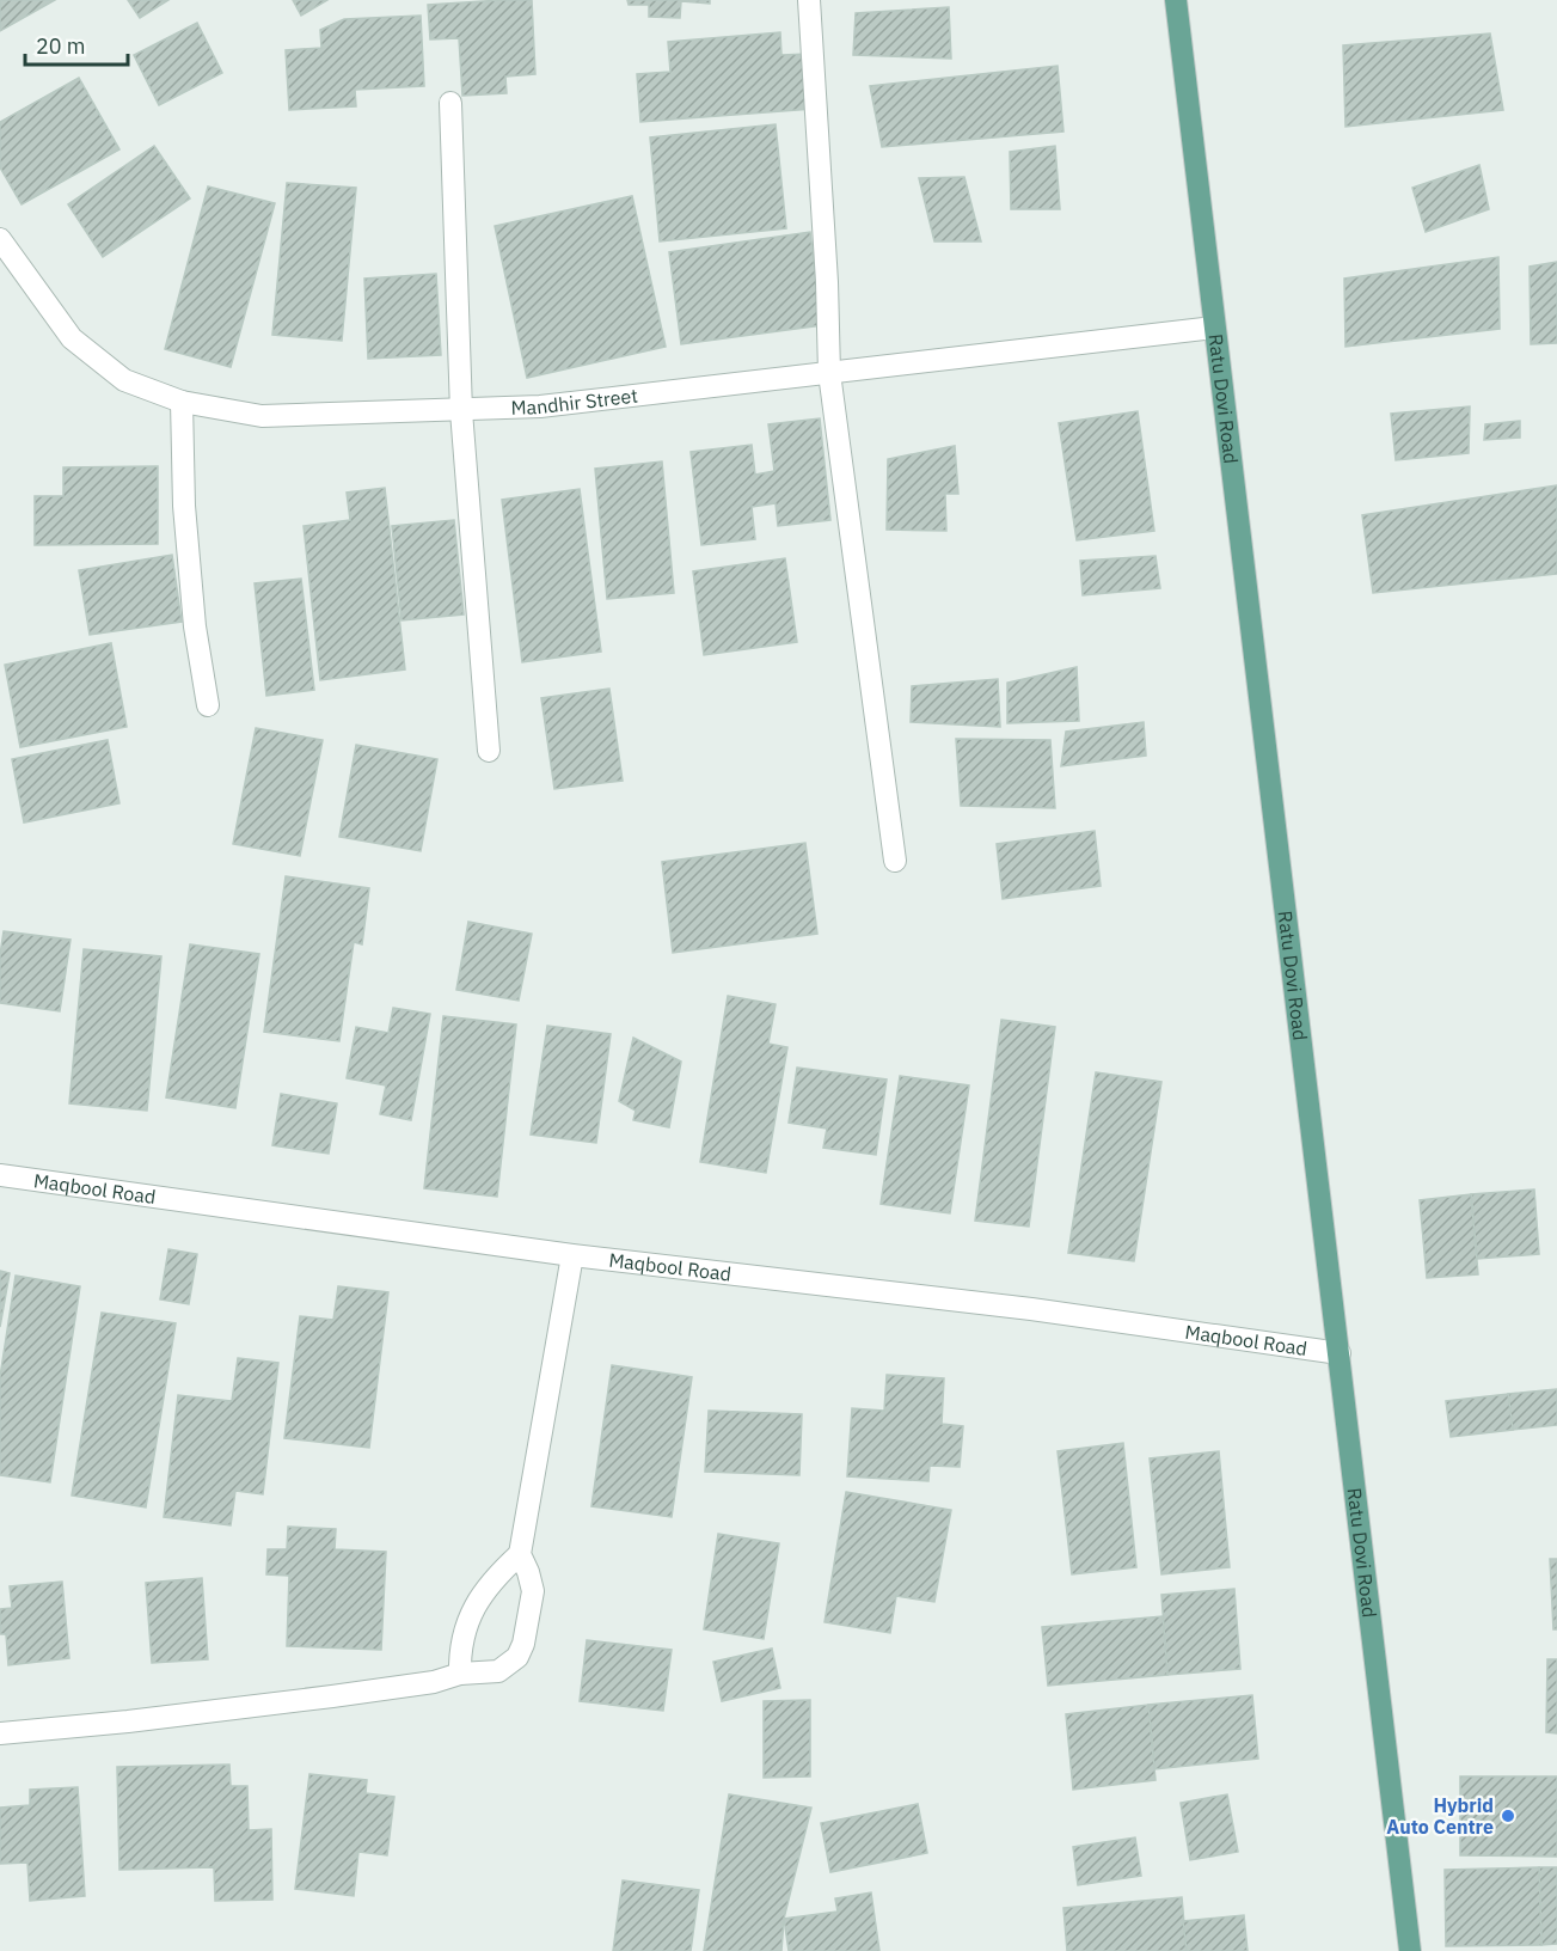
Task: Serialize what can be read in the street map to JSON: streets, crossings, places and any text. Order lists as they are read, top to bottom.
{
  "streets": {
    "main road": ["Ratu Dovi Road"],
    "street": ["Mandhir Street", "Maqbool Road"]
  },
  "crossings": [
    ["Ratu Dovi Road", "Mandhir Street"],
    ["Ratu Dovi Road", "Maqbool Road"]
  ],
  "places": ["Hybrid Auto Centre"],
  "scale_bar": "20 m"
}
